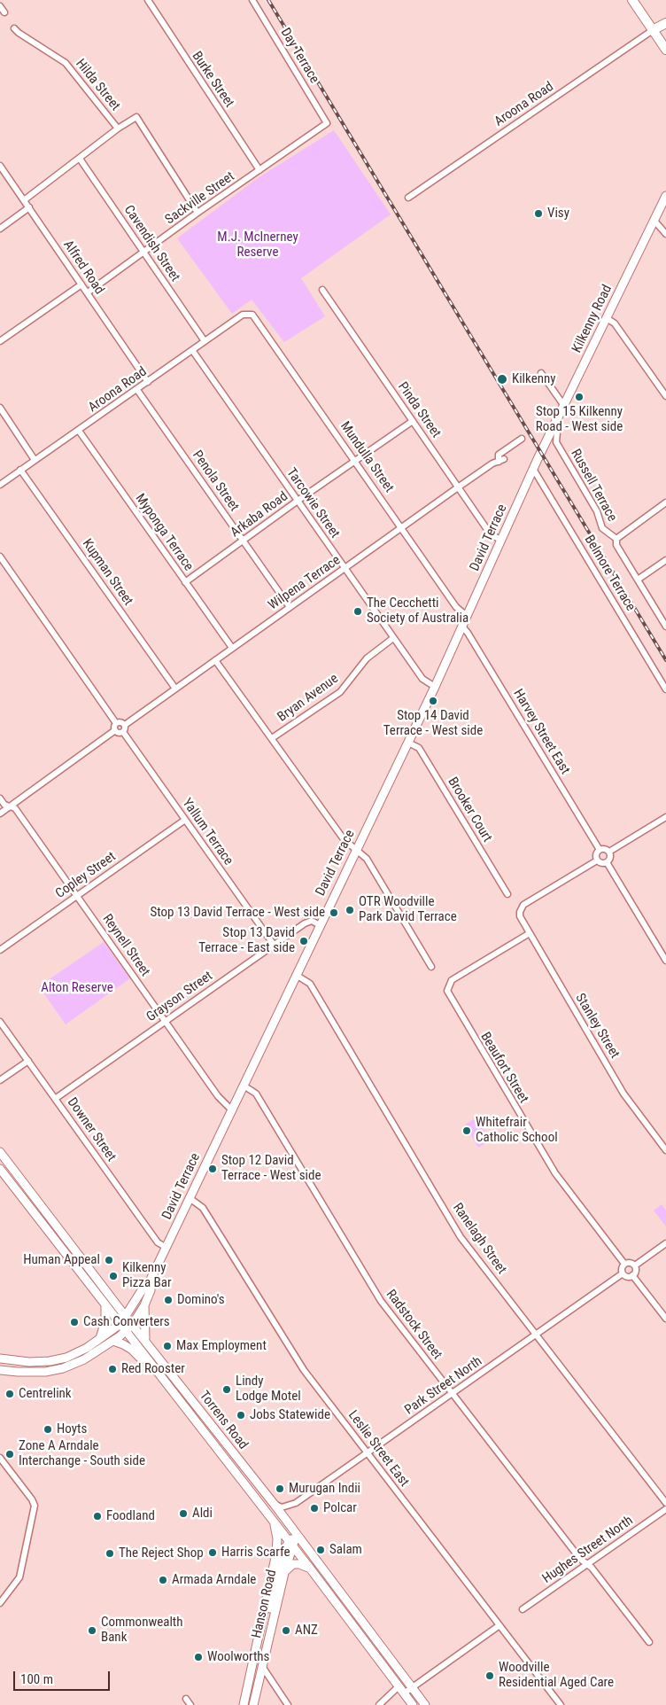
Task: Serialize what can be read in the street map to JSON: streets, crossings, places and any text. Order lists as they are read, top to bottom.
{
  "streets": {
    "main road": [
      "Kilkenny Road",
      "David Terrace",
      "Torrens Road",
      "Hanson Road"
    ],
    "street": [
      "Day Terrace",
      "Burke Street",
      "Hilda Street",
      "Aroona Road",
      "Sackville Street",
      "Cavendish Street",
      "Alfred Road",
      "Pinda Street",
      "Mundulla Street",
      "Penola Street",
      "Russell Terrace",
      "Tarcowie Street",
      "Arkaba Road",
      "Myponga Terrace",
      "Kupman Street",
      "Belmore Terrace",
      "Wilpena Terrace",
      "Bryan Avenue",
      "Harvey Street East",
      "Brooker Court",
      "Yallum Terrace",
      "Copley Street",
      "Reynell Street",
      "Grayson Street",
      "Stanley Street",
      "Beaufort Street",
      "Downer Street",
      "Ranelagh Street",
      "Radstock Street",
      "Park Street North",
      "Leslie Street East",
      "Hughes Street North"
    ]
  },
  "crossings": [
    ["Day Terrace", "Sackville Street"],
    ["Burke Street", "Sackville Street"],
    ["Aroona Road", "Cavendish Street"],
    ["Aroona Road", "Alfred Road"],
    ["Aroona Road", "Mundulla Street"],
    ["Aroona Road", "Penola Street"],
    ["Aroona Road", "Tarcowie Street"],
    ["Aroona Road", "Myponga Terrace"],
    ["Aroona Road", "Kupman Street"],
    ["Sackville Street", "Cavendish Street"],
    ["Sackville Street", "Alfred Road"],
    ["Kilkenny Road", "Russell Terrace"],
    ["Kilkenny Road", "David Terrace"],
    ["Pinda Street", "Arkaba Road"],
    ["Pinda Street", "David Terrace"],
    ["Pinda Street", "Wilpena Terrace"],
    ["Mundulla Street", "Arkaba Road"],
    ["Mundulla Street", "David Terrace"],
    ["Mundulla Street", "Wilpena Terrace"],
    ["Penola Street", "Arkaba Road"],
    ["Penola Street", "Wilpena Terrace"],
    ["Tarcowie Street", "Arkaba Road"],
    ["Tarcowie Street", "David Terrace"],
    ["Tarcowie Street", "Wilpena Terrace"],
    ["Tarcowie Street", "Bryan Avenue"],
    ["Arkaba Road", "Myponga Terrace"],
    ["Myponga Terrace", "Wilpena Terrace"],
    ["David Terrace", "Belmore Terrace"],
    ["David Terrace", "Harvey Street East"],
    ["David Terrace", "Brooker Court"],
    ["David Terrace", "Reynell Street"],
    ["David Terrace", "Grayson Street"],
    ["David Terrace", "Downer Street"],
    ["David Terrace", "Ranelagh Street"],
    ["David Terrace", "Radstock Street"],
    ["David Terrace", "Torrens Road"],
    ["David Terrace", "Leslie Street East"],
    ["Kupman Street", "Wilpena Terrace"],
    ["Wilpena Terrace", "Yallum Terrace"],
    ["Harvey Street East", "Stanley Street"],
    ["Yallum Terrace", "Copley Street"],
    ["Yallum Terrace", "Grayson Street"],
    ["Copley Street", "Reynell Street"],
    ["Reynell Street", "Grayson Street"],
    ["Grayson Street", "Downer Street"],
    ["Stanley Street", "Beaufort Street"],
    ["Beaufort Street", "Park Street North"],
    ["Ranelagh Street", "Park Street North"],
    ["Radstock Street", "Park Street North"],
    ["Radstock Street", "Hughes Street North"],
    ["Park Street North", "Torrens Road"],
    ["Park Street North", "Leslie Street East"],
    ["Torrens Road", "Hanson Road"]
  ],
  "parks": ["M.J. McInerney Reserve", "Alton Reserve"],
  "places": [
    "Visy",
    "Kilkenny",
    "Stop 15 Kilkenny Road - West side",
    "The Cecchetti Society of Australia",
    "Stop 14 David Terrace - West side",
    "OTR Woodville Park David Terrace",
    "Stop 13 David Terrace - West side",
    "Stop 13 David Terrace - East side",
    "Whitefrair Catholic School",
    "Stop 12 David Terrace - West side",
    "Human Appeal",
    "Kilkenny Pizza Bar",
    "Domino's",
    "Cash Converters",
    "Max Employment",
    "Red Rooster",
    "Lindy Lodge Motel",
    "Centrelink",
    "Jobs Statewide",
    "Hoyts",
    "Zone A Arndale Interchange - South side",
    "Murugan Indii",
    "Polcar",
    "Aldi",
    "Foodland",
    "Salam",
    "Harris Scarfe",
    "The Reject Shop",
    "Armada Arndale",
    "Commonwealth Bank",
    "ANZ",
    "Woolworths",
    "Woodville Residential Aged Care"
  ],
  "scale_bar": "100 m"
}
